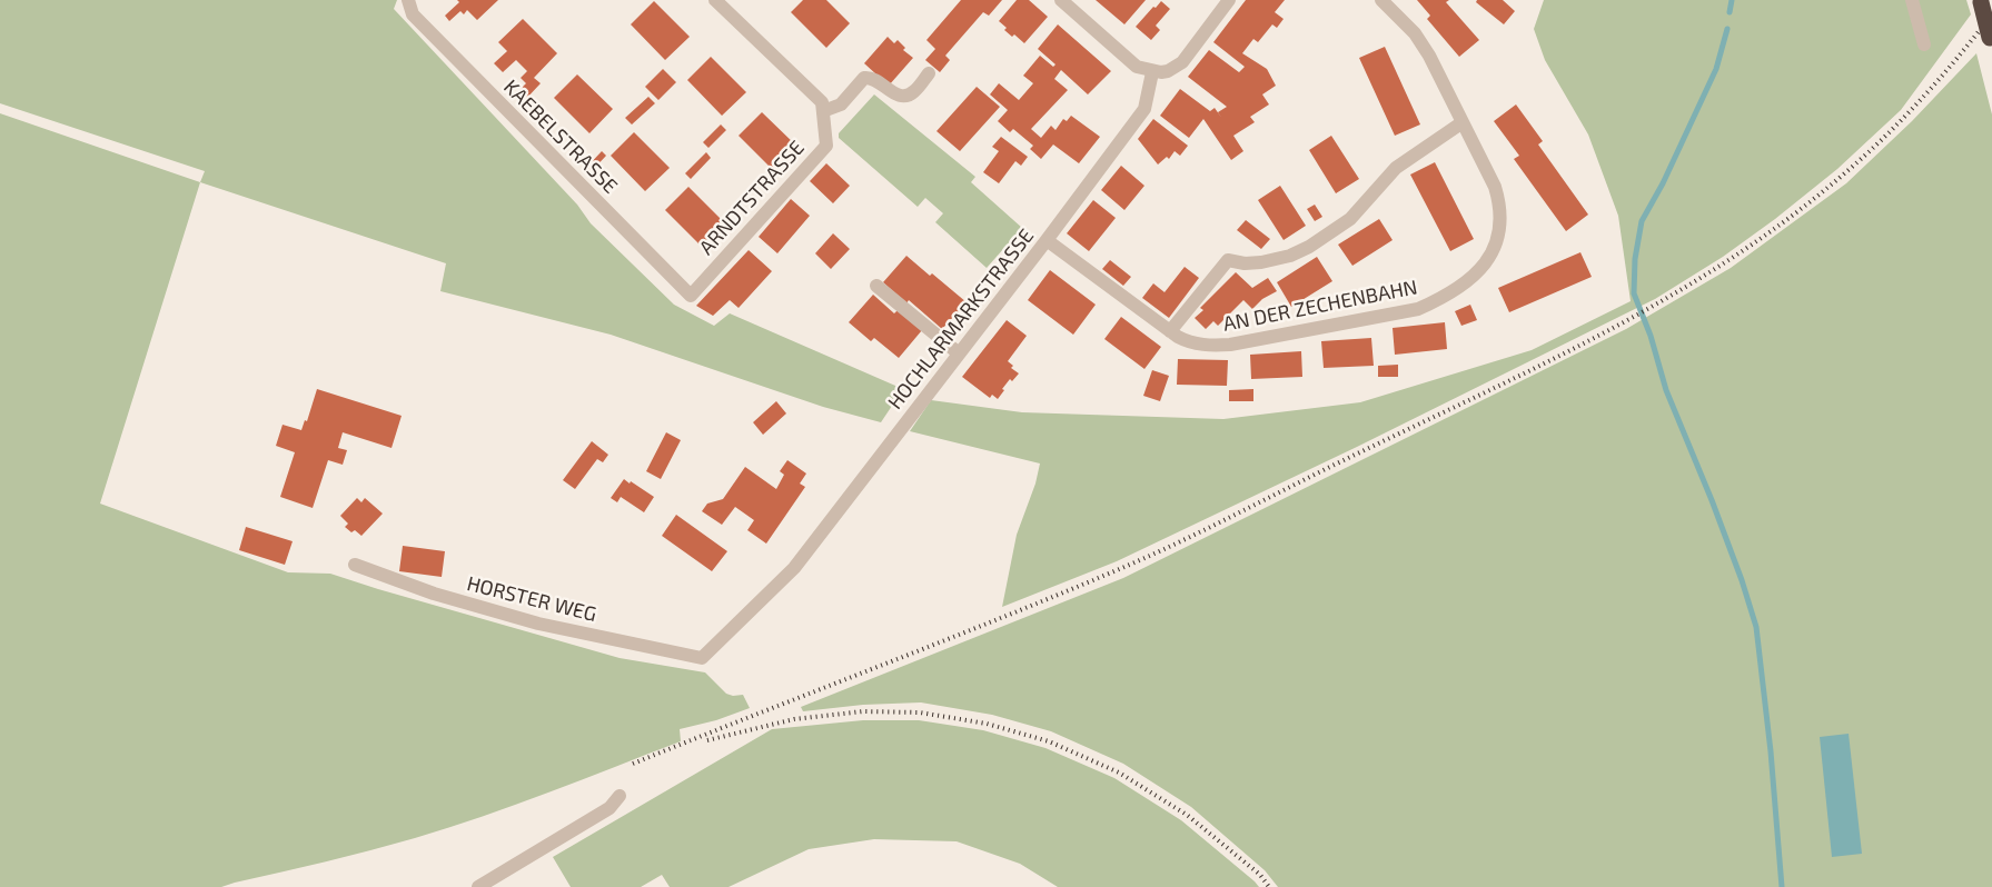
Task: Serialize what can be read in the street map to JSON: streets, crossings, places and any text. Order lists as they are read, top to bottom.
{
  "streets": {
    "street": [
      "KAEBELSTRASSE",
      "ARNDTSTRASSE",
      "AN DER ZECHENBAHN",
      "HOCHLARMARKSTRASSE",
      "HORSTER WEG"
    ]
  },
  "crossings": [
    ["KAEBELSTRASSE", "ARNDTSTRASSE"],
    ["AN DER ZECHENBAHN", "HOCHLARMARKSTRASSE"],
    ["HOCHLARMARKSTRASSE", "HORSTER WEG"]
  ]
}
